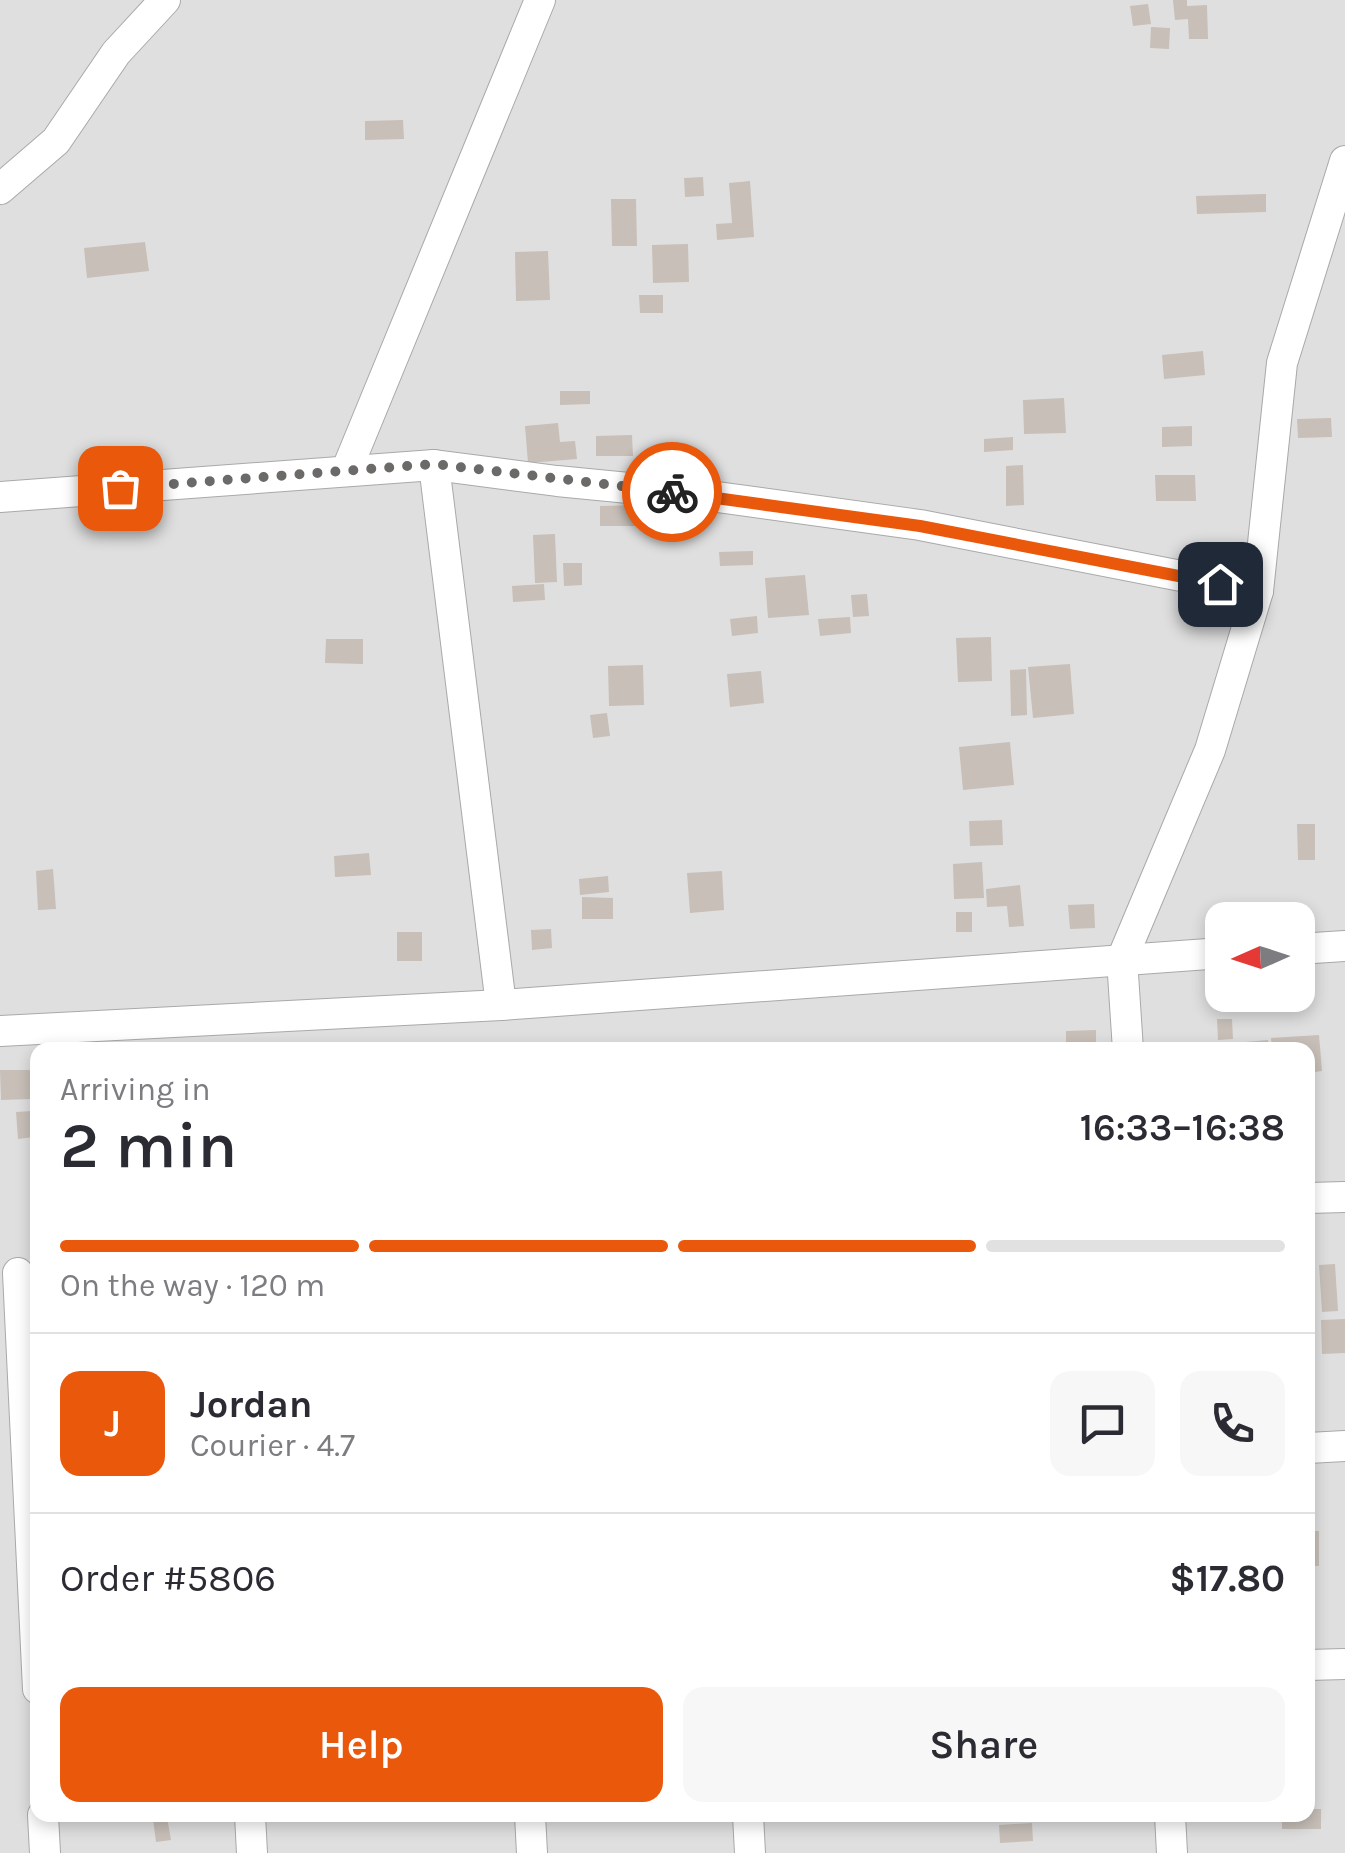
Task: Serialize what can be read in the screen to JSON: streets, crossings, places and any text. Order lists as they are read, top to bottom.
{
  "north": "left",
  "page": {
    "heading": ["2 min", "Arriving in", "16:33–16:38"],
    "panel": [
      "Jordan",
      "Courier · 4.7",
      "Order #5806",
      "$17.80"
    ],
    "bar": "On the way · 120 m",
    "round": "J",
    "buttons": ["Help", "Share"]
  }
}
